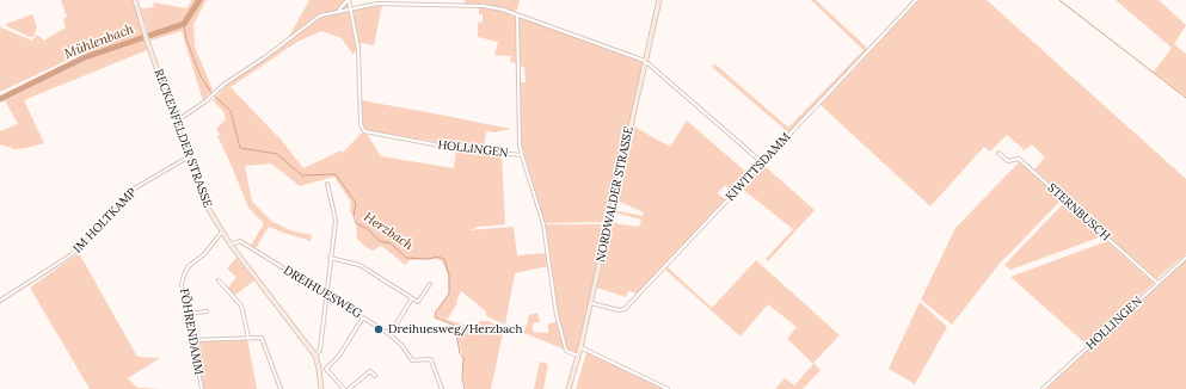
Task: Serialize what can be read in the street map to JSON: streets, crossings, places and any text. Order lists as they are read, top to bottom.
{
  "streets": {
    "street": [
      "RECKENFELDER STRASSE",
      "HOLLINGEN",
      "KIWITTSDAMM",
      "NORDWALDER STRASSE",
      "STERNBUSCH",
      "IM HOLTKAMP",
      "DREIHUESWEG",
      "FÖHRENDAMM"
    ]
  },
  "crossings": [
    ["RECKENFELDER STRASSE", "IM HOLTKAMP"],
    ["RECKENFELDER STRASSE", "DREIHUESWEG"],
    ["RECKENFELDER STRASSE", "FÖHRENDAMM"],
    ["HOLLINGEN", "NORDWALDER STRASSE"],
    ["HOLLINGEN", "STERNBUSCH"],
    ["KIWITTSDAMM", "NORDWALDER STRASSE"]
  ],
  "water": ["Mühlenbach", "Herzbach"],
  "places": ["Dreihuesweg/Herzbach"]
}
